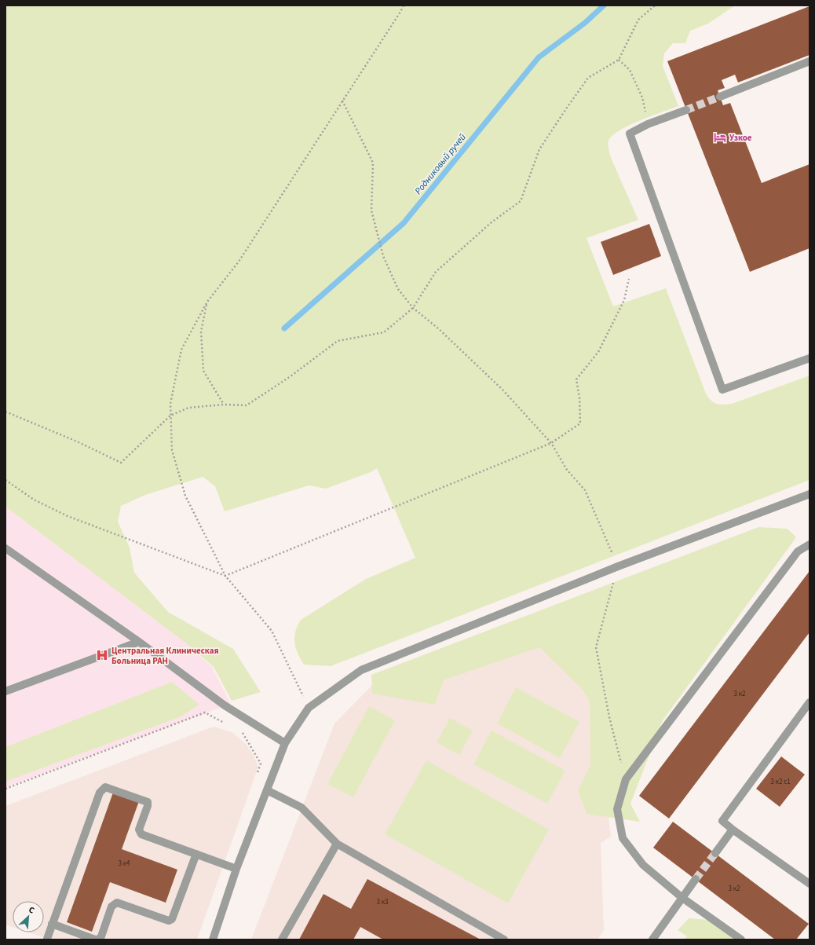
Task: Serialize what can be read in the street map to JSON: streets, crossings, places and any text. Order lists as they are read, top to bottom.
{
  "water": ["Родниковый ручей"],
  "places": {
    "hotel": ["Узкое"],
    "hospital": ["Центральная Клиническая Больница РАН"]
  },
  "house_numbers": [
    "3 к2",
    "3 к2 с1",
    "3 к4",
    "3 к2",
    "3 к3"
  ],
  "north": "top right"
}
